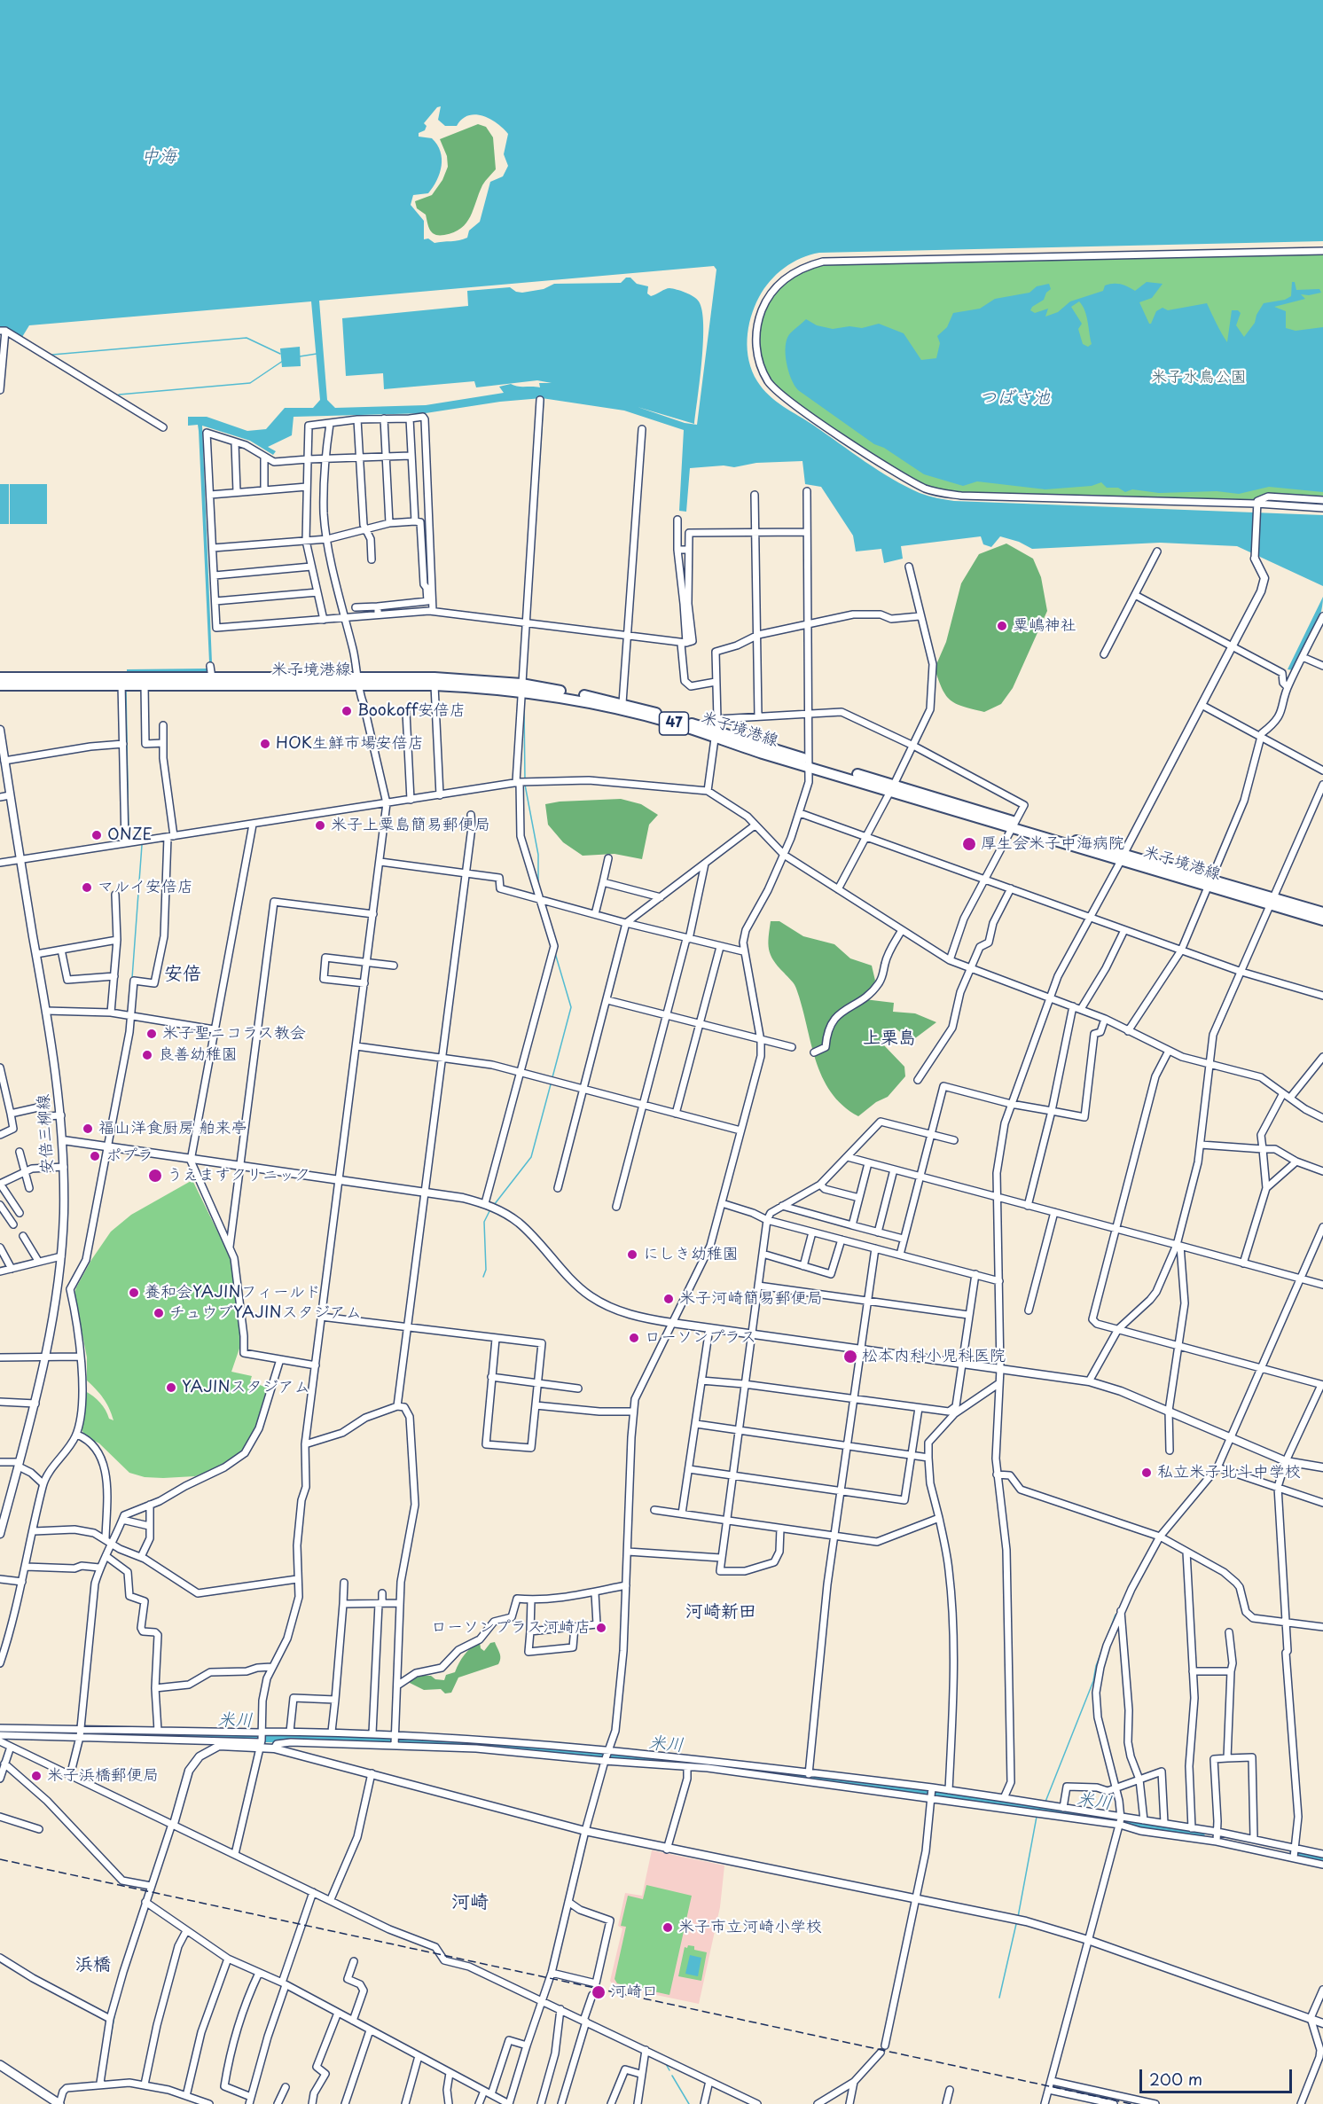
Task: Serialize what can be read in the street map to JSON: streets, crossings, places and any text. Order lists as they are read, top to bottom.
{
  "streets": {
    "main road": ["米子境港線", "47"],
    "street": ["安倍三柳線"]
  },
  "districts": [
    "安倍",
    "上栗島",
    "河崎新田",
    "河崎",
    "浜橋"
  ],
  "water": ["中海", "つばさ池", "米川"],
  "parks": ["米子水鳥公園"],
  "places": [
    "粟嶋神社",
    "Bookoff安倍店",
    "HOK生鮮市場安倍店",
    "米子上粟島簡易郵便局",
    "ONZE",
    "厚生会米子中海病院",
    "マルイ安倍店",
    "米子聖ニコラス教会",
    "良善幼稚園",
    "福山洋食厨房 舶来亭",
    "ポプラ",
    "うえますクリニック",
    "にしき幼稚園",
    "養和会YAJINフィールド",
    "米子河崎簡易郵便局",
    "チュウブYAJINスタジアム",
    "ローソンプラス",
    "松本内科小児科医院",
    "YAJINスタジアム",
    "私立米子北斗中学校",
    "ローソンプラス河崎店",
    "米子浜橋郵便局",
    "米子市立河崎小学校",
    "河崎口"
  ],
  "scale_bar": "200 m"
}
